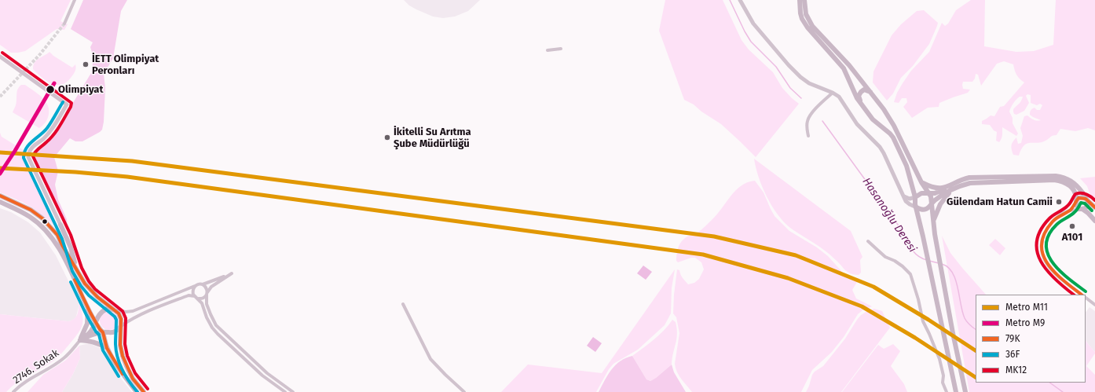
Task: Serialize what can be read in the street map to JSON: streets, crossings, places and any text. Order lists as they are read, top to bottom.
{
  "streets": {
    "street": ["2746. Sokak"]
  },
  "water": ["Hasanoğlu Deresi"],
  "places": [
    "İETT Olimpiyat Peronları",
    "Olimpiyat",
    "İkitelli Su Arıtma Şube Müdürlüğü",
    "Gülendam Hatun Camii",
    "A101"
  ],
  "lines": [
    "transit line MK12",
    "metro line M9",
    "transit line 36F",
    "metro line M11",
    "transit line 79K"
  ],
  "legend": [
    "Metro M11",
    "Metro M9",
    "79K",
    "36F",
    "MK12"
  ]
}
